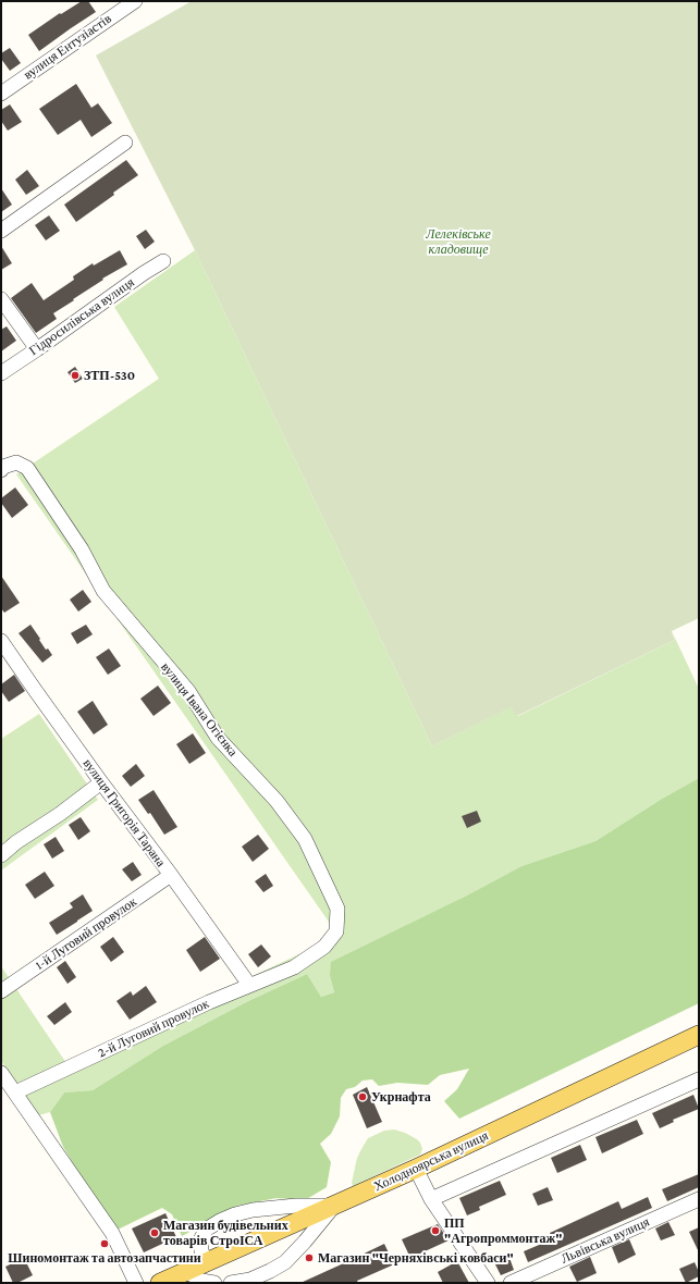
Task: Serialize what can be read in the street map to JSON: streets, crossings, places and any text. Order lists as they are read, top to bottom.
{
  "streets": {
    "main road": ["Холодноярська вулиця"],
    "street": [
      "вулиця Ентузіастів",
      "Гідросилівська вулиця",
      "вулиця Івана Огієнка",
      "вулиця Григорія Тарана",
      "1-й Луговий провулок",
      "2-й Луговий провулок",
      "Львівська вулиця"
    ]
  },
  "crossings": [
    ["вулиця Івана Огієнка", "2-й Луговий провулок"],
    ["вулиця Григорія Тарана", "1-й Луговий провулок"],
    ["вулиця Григорія Тарана", "2-й Луговий провулок"]
  ],
  "parks": ["Лелеківське кладовище"],
  "places": [
    "ЗТП-530",
    "Укрнафта",
    "ПП \"Агропроммонтаж\"",
    "Магазин будівельних товарів СтроІСА",
    "Шиномонтаж та автозапчастини",
    "Магазин \"Черняхівські ковбаси\""
  ]
}
